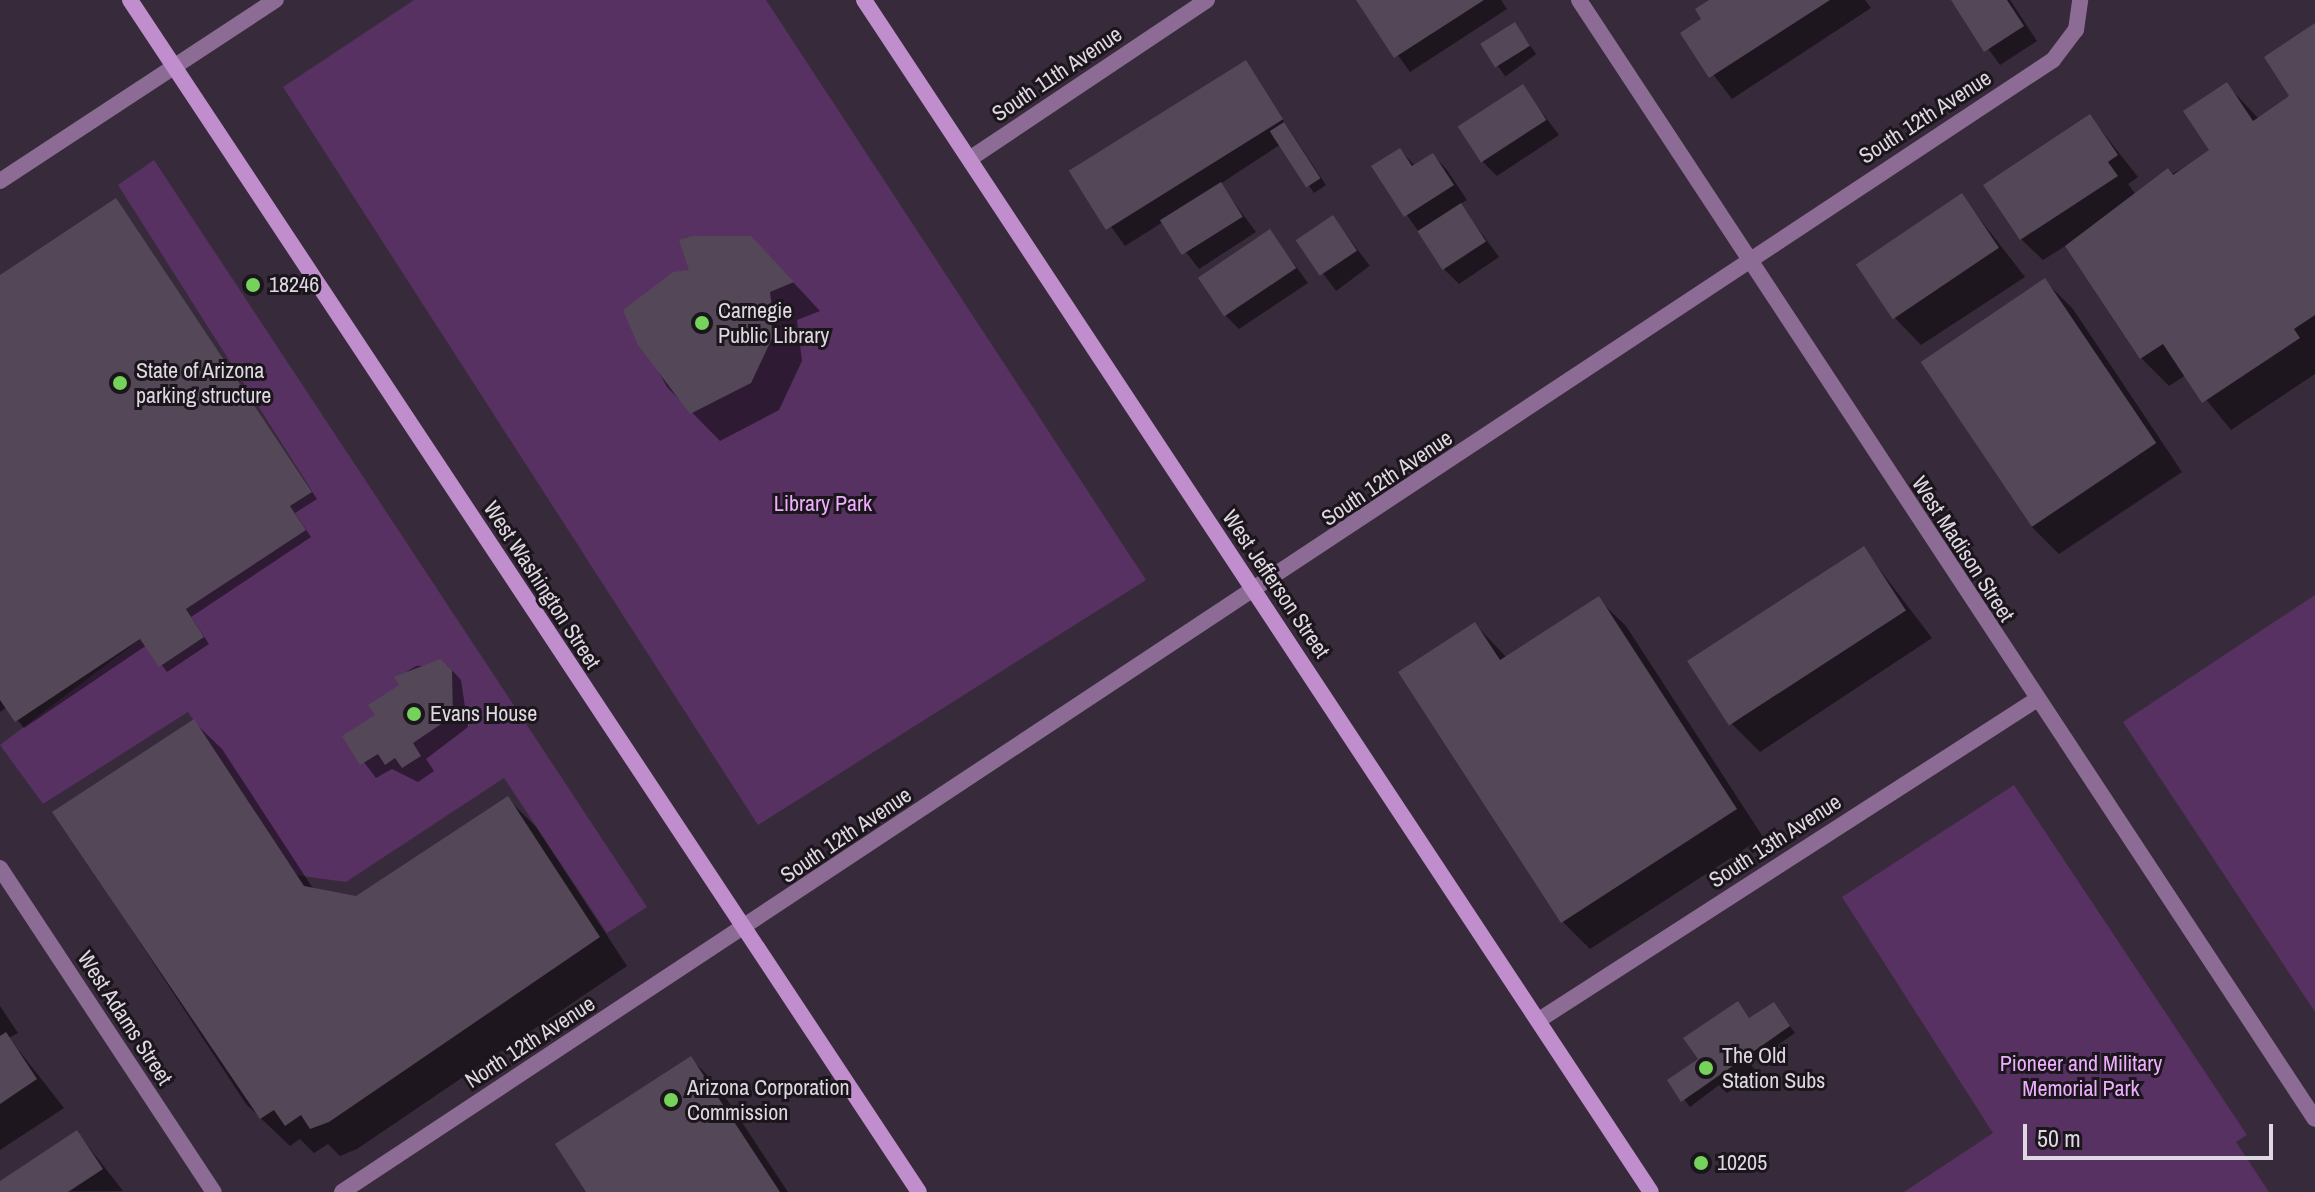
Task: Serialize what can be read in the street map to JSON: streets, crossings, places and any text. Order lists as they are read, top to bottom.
{
  "streets": {
    "main road": ["West Jefferson Street", "West Washington Street"],
    "street": [
      "South 11th Avenue",
      "South 12th Avenue",
      "West Madison Street",
      "South 13th Avenue",
      "West Adams Street",
      "North 12th Avenue"
    ]
  },
  "crossings": [
    ["South 11th Avenue", "West Jefferson Street"],
    ["South 12th Avenue", "West Madison Street"],
    ["South 12th Avenue", "West Jefferson Street"],
    ["South 12th Avenue", "West Washington Street"],
    ["South 12th Avenue", "North 12th Avenue"],
    ["West Madison Street", "South 13th Avenue"],
    ["West Jefferson Street", "South 13th Avenue"],
    ["West Washington Street", "North 12th Avenue"]
  ],
  "parks": ["Library Park", "Pioneer and Military Memorial Park"],
  "places": [
    "18246",
    "Carnegie Public Library",
    "State of Arizona parking structure",
    "Evans House",
    "The Old Station Subs",
    "Arizona Corporation Commission",
    "10205"
  ],
  "scale_bar": "50 m"
}
